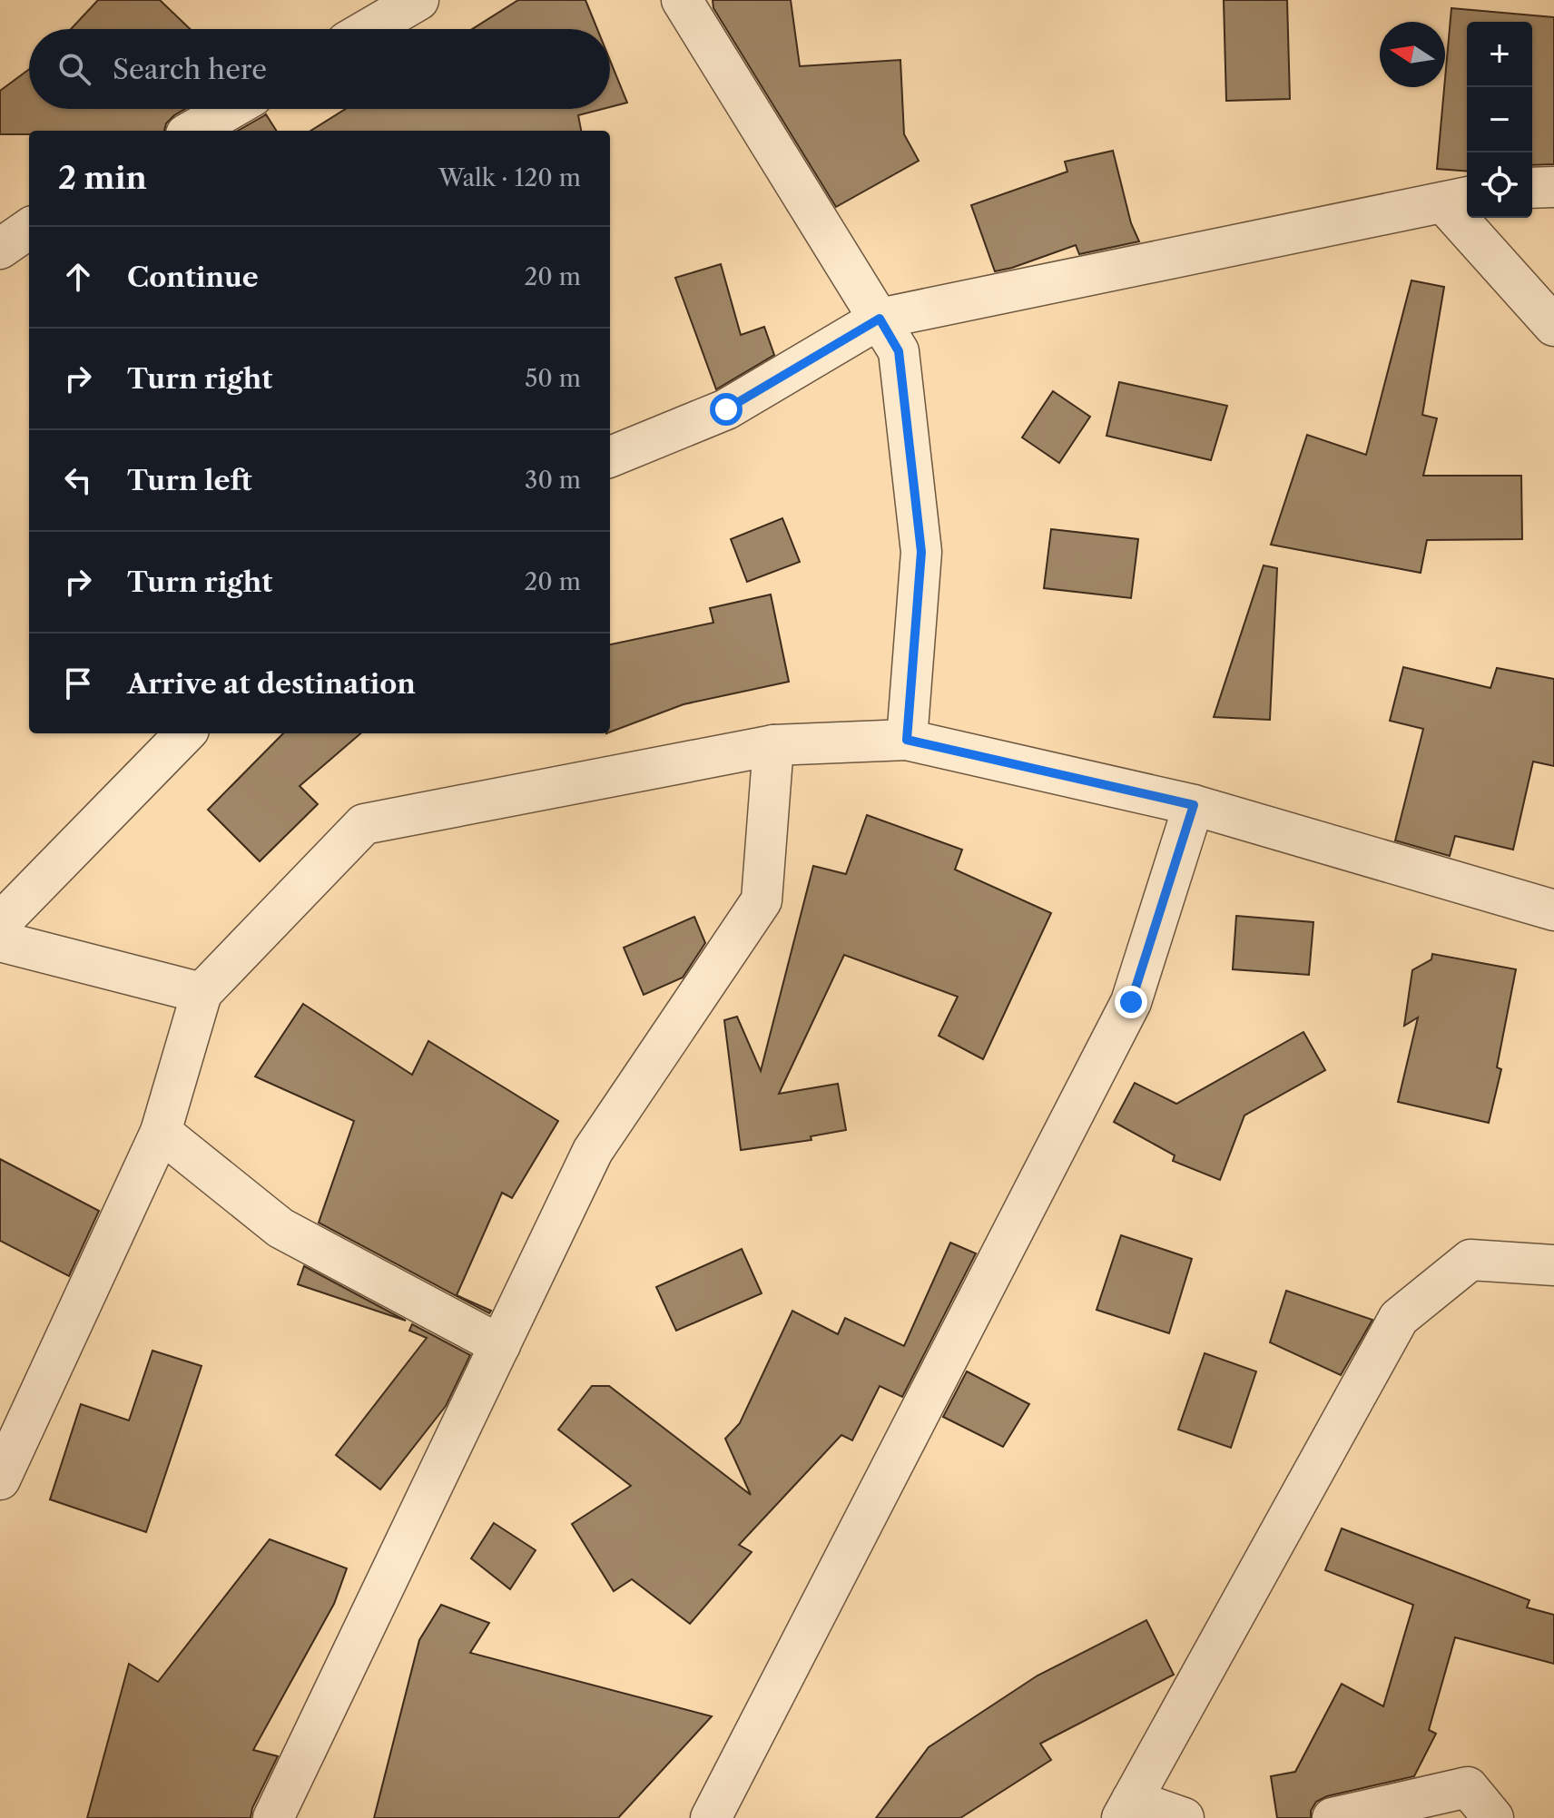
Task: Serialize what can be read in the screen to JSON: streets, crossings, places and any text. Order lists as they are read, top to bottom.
{
  "north": "left",
  "page": {
    "map_buttons": ["+", "−"],
    "search": "Search here",
    "heading": ["2 min", "Walk · 120 m"],
    "list": [
      ["Continue", "20 m"],
      ["Turn right", "50 m"],
      ["Turn left", "30 m"],
      ["Turn right", "20 m"],
      "Arrive at destination"
    ]
  }
}
